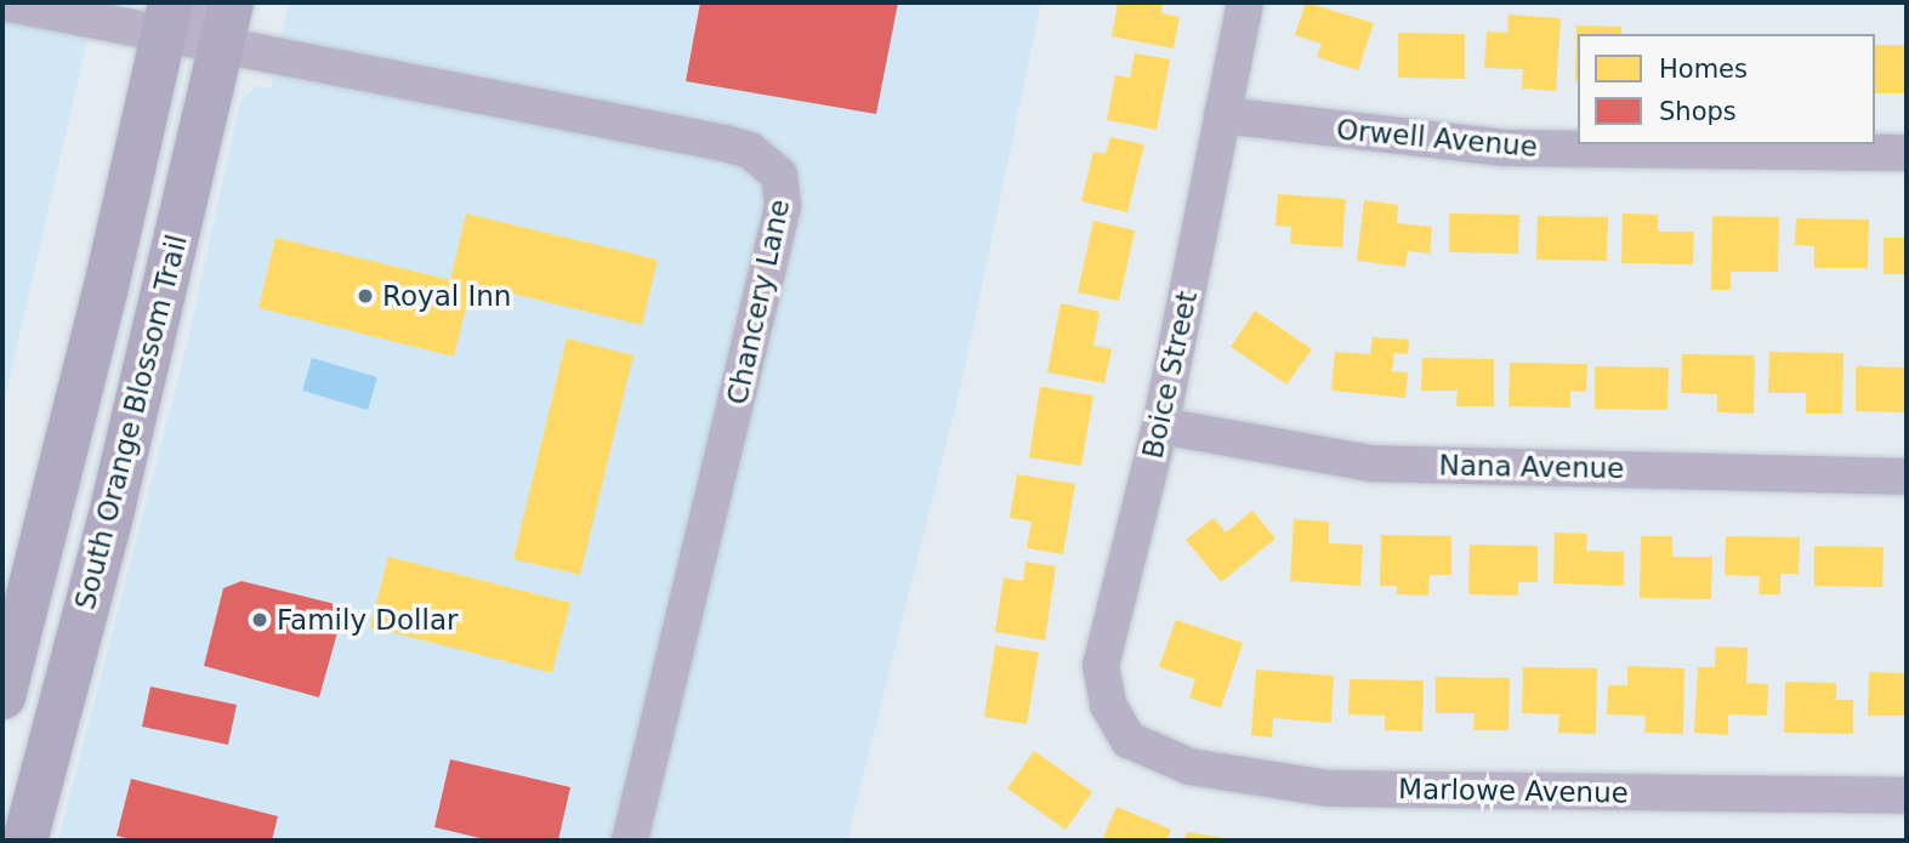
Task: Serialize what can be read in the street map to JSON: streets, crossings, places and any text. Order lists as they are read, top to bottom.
{
  "streets": {
    "main road": ["South Orange Blossom Trail"],
    "street": [
      "Orwell Avenue",
      "Chancery Lane",
      "Boice Street",
      "Nana Avenue",
      "Marlowe Avenue"
    ]
  },
  "crossings": [
    ["Orwell Avenue", "Boice Street"],
    ["Chancery Lane", "South Orange Blossom Trail"],
    ["Boice Street", "Nana Avenue"],
    ["Boice Street", "Marlowe Avenue"]
  ],
  "places": ["Royal Inn", "Family Dollar"],
  "legend": ["Homes", "Shops"]
}
